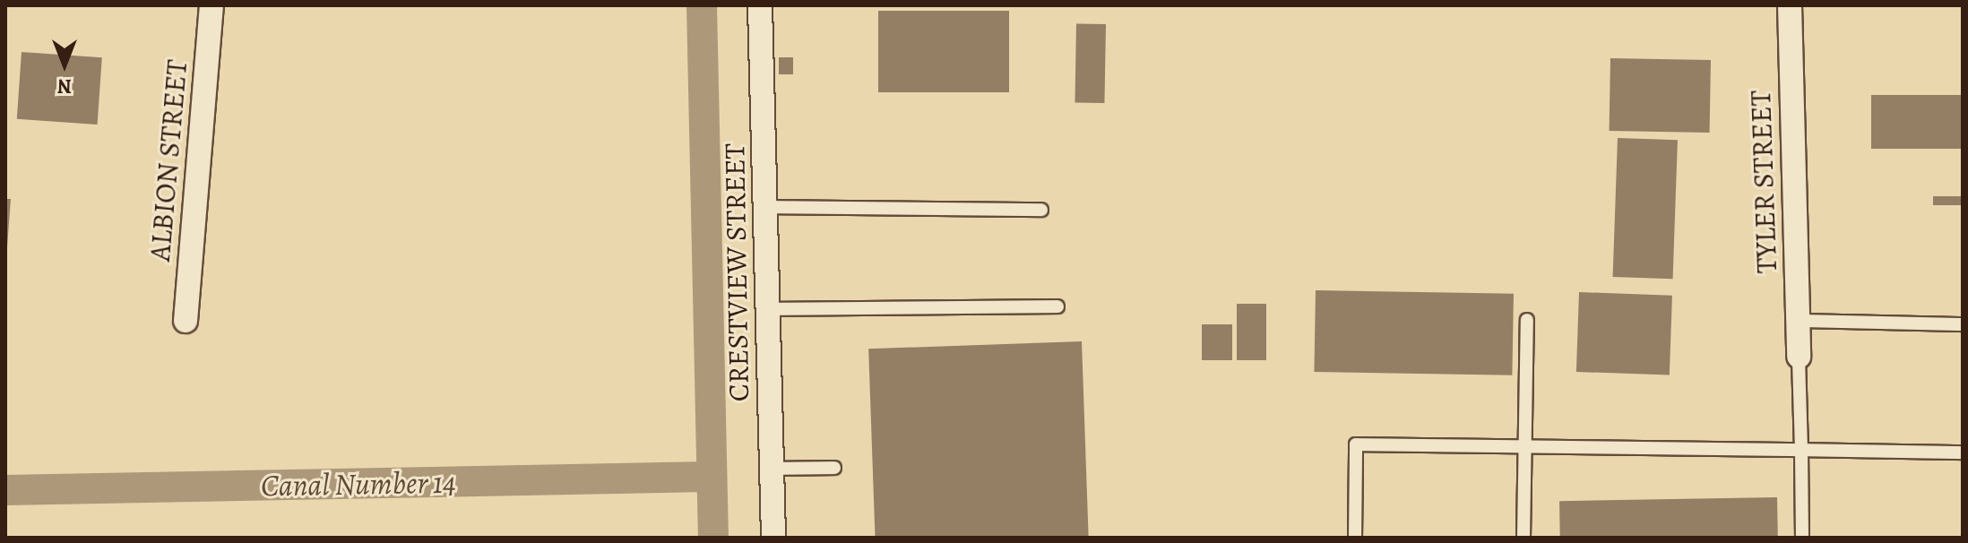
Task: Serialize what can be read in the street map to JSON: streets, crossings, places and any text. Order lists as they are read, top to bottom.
{
  "streets": {
    "street": ["ALBION STREET", "TYLER STREET", "CRESTVIEW STREET"]
  },
  "water": ["Canal Number 14"],
  "north": "bottom"
}
